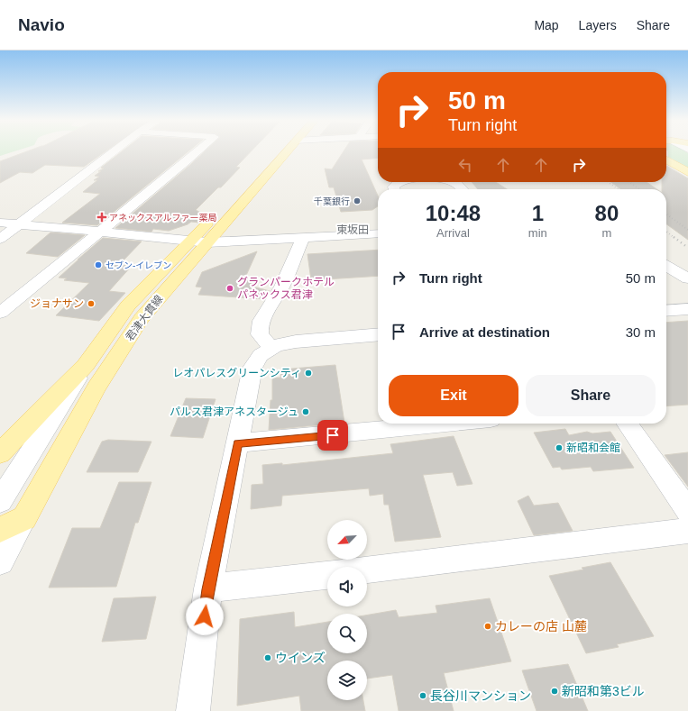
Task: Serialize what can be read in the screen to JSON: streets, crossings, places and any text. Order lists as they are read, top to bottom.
{
  "streets": {
    "main road": ["君津大貫線"]
  },
  "districts": ["東坂田"],
  "places": {
    "other": [
      "千葉銀行",
      "セブン-イレブン",
      "グランパークホテル パネックス君津",
      "ジョナサン",
      "レオパレスグリーンシティ",
      "パルス君津アネスタージュ",
      "新昭和会館",
      "カレーの店 山麓",
      "ウインズ",
      "新昭和第3ビル",
      "長谷川マンション"
    ],
    "health": ["アネックスアルファー薬局"]
  },
  "north": "bottom left",
  "page": {
    "header": "Navio",
    "nav": ["Map", "Layers", "Share"],
    "turn": ["50 m", "Turn right"],
    "eta": [
      "10:48",
      "Arrival",
      "1",
      "min",
      "80",
      "m"
    ],
    "list": [
      {
        "name": "Turn right",
        "value": "50 m"
      },
      {
        "name": "Arrive at destination",
        "value": "30 m"
      }
    ],
    "buttons": ["Exit", "Share"]
  }
}
